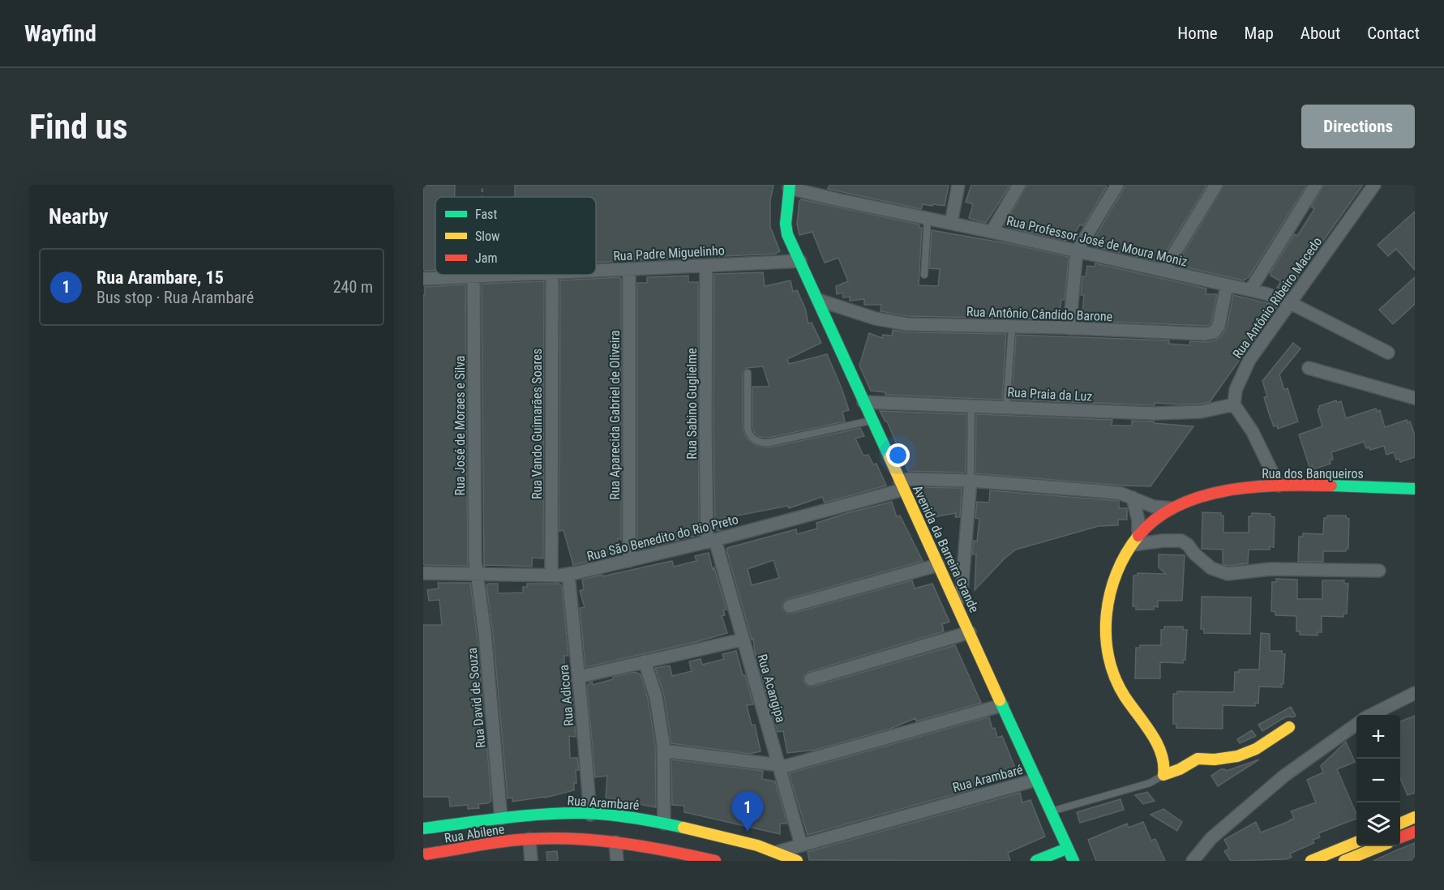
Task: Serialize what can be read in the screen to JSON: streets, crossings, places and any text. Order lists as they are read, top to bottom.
{
  "streets": {
    "main road": [
      "Rua dos Banqueiros",
      "Avenida da Barreira Grande",
      "Rua Arambaré",
      "Rua Abilene"
    ],
    "street": [
      "Rua Professor José de Moura Moniz",
      "Rua Padre Miguelinho",
      "Rua Antônio Ribeiro Macedo",
      "Rua Antônio Cândido Barone",
      "Rua Praia da Luz",
      "Rua Sabino Guglielme",
      "Rua Aparecida Gabriel de Oliveira",
      "Rua Vando Guimarães Soares",
      "Rua José de Moraes e Silva",
      "Rua São Benedito do Rio Preto",
      "Rua Acangipa",
      "Rua Adicora",
      "Rua David de Souza"
    ]
  },
  "crossings": [
    ["Rua Professor José de Moura Moniz", "Rua Antônio Ribeiro Macedo"],
    ["Rua Professor José de Moura Moniz", "Rua Antônio Cândido Barone"],
    ["Rua Professor José de Moura Moniz", "Avenida da Barreira Grande"],
    ["Rua Padre Miguelinho", "Rua Sabino Guglielme"],
    ["Rua Padre Miguelinho", "Rua Aparecida Gabriel de Oliveira"],
    ["Rua Padre Miguelinho", "Rua José de Moraes e Silva"],
    ["Rua Padre Miguelinho", "Avenida da Barreira Grande"],
    ["Rua Antônio Ribeiro Macedo", "Rua Praia da Luz"],
    ["Rua Antônio Cândido Barone", "Avenida da Barreira Grande"],
    ["Rua Praia da Luz", "Avenida da Barreira Grande"],
    ["Rua Sabino Guglielme", "Rua São Benedito do Rio Preto"],
    ["Rua Sabino Guglielme", "Rua Acangipa"],
    ["Rua Aparecida Gabriel de Oliveira", "Rua São Benedito do Rio Preto"],
    ["Rua Vando Guimarães Soares", "Rua São Benedito do Rio Preto"],
    ["Rua José de Moraes e Silva", "Rua São Benedito do Rio Preto"],
    ["Rua José de Moraes e Silva", "Rua David de Souza"],
    ["Rua dos Banqueiros", "Rua São Benedito do Rio Preto"],
    ["Rua São Benedito do Rio Preto", "Avenida da Barreira Grande"],
    ["Rua São Benedito do Rio Preto", "Rua Acangipa"],
    ["Rua São Benedito do Rio Preto", "Rua Adicora"],
    ["Rua São Benedito do Rio Preto", "Rua David de Souza"],
    ["Avenida da Barreira Grande", "Rua Arambaré"],
    ["Rua Acangipa", "Rua Arambaré"],
    ["Rua Adicora", "Rua Arambaré"],
    ["Rua David de Souza", "Rua Arambaré"]
  ],
  "legend": ["Fast", "Slow", "Jam"],
  "page": {
    "header": "Wayfind",
    "nav": [
      "Home",
      "Map",
      "About",
      "Contact"
    ],
    "buttons": "Directions",
    "title": "Find us",
    "heading": "Nearby",
    "list": [
      {
        "mark": "1",
        "name": "Rua Arambare, 15",
        "note": "Bus stop · Rua Arambaré",
        "value": "240 m"
      }
    ],
    "map_buttons": ["+", "−"],
    "pins": "1"
  }
}
